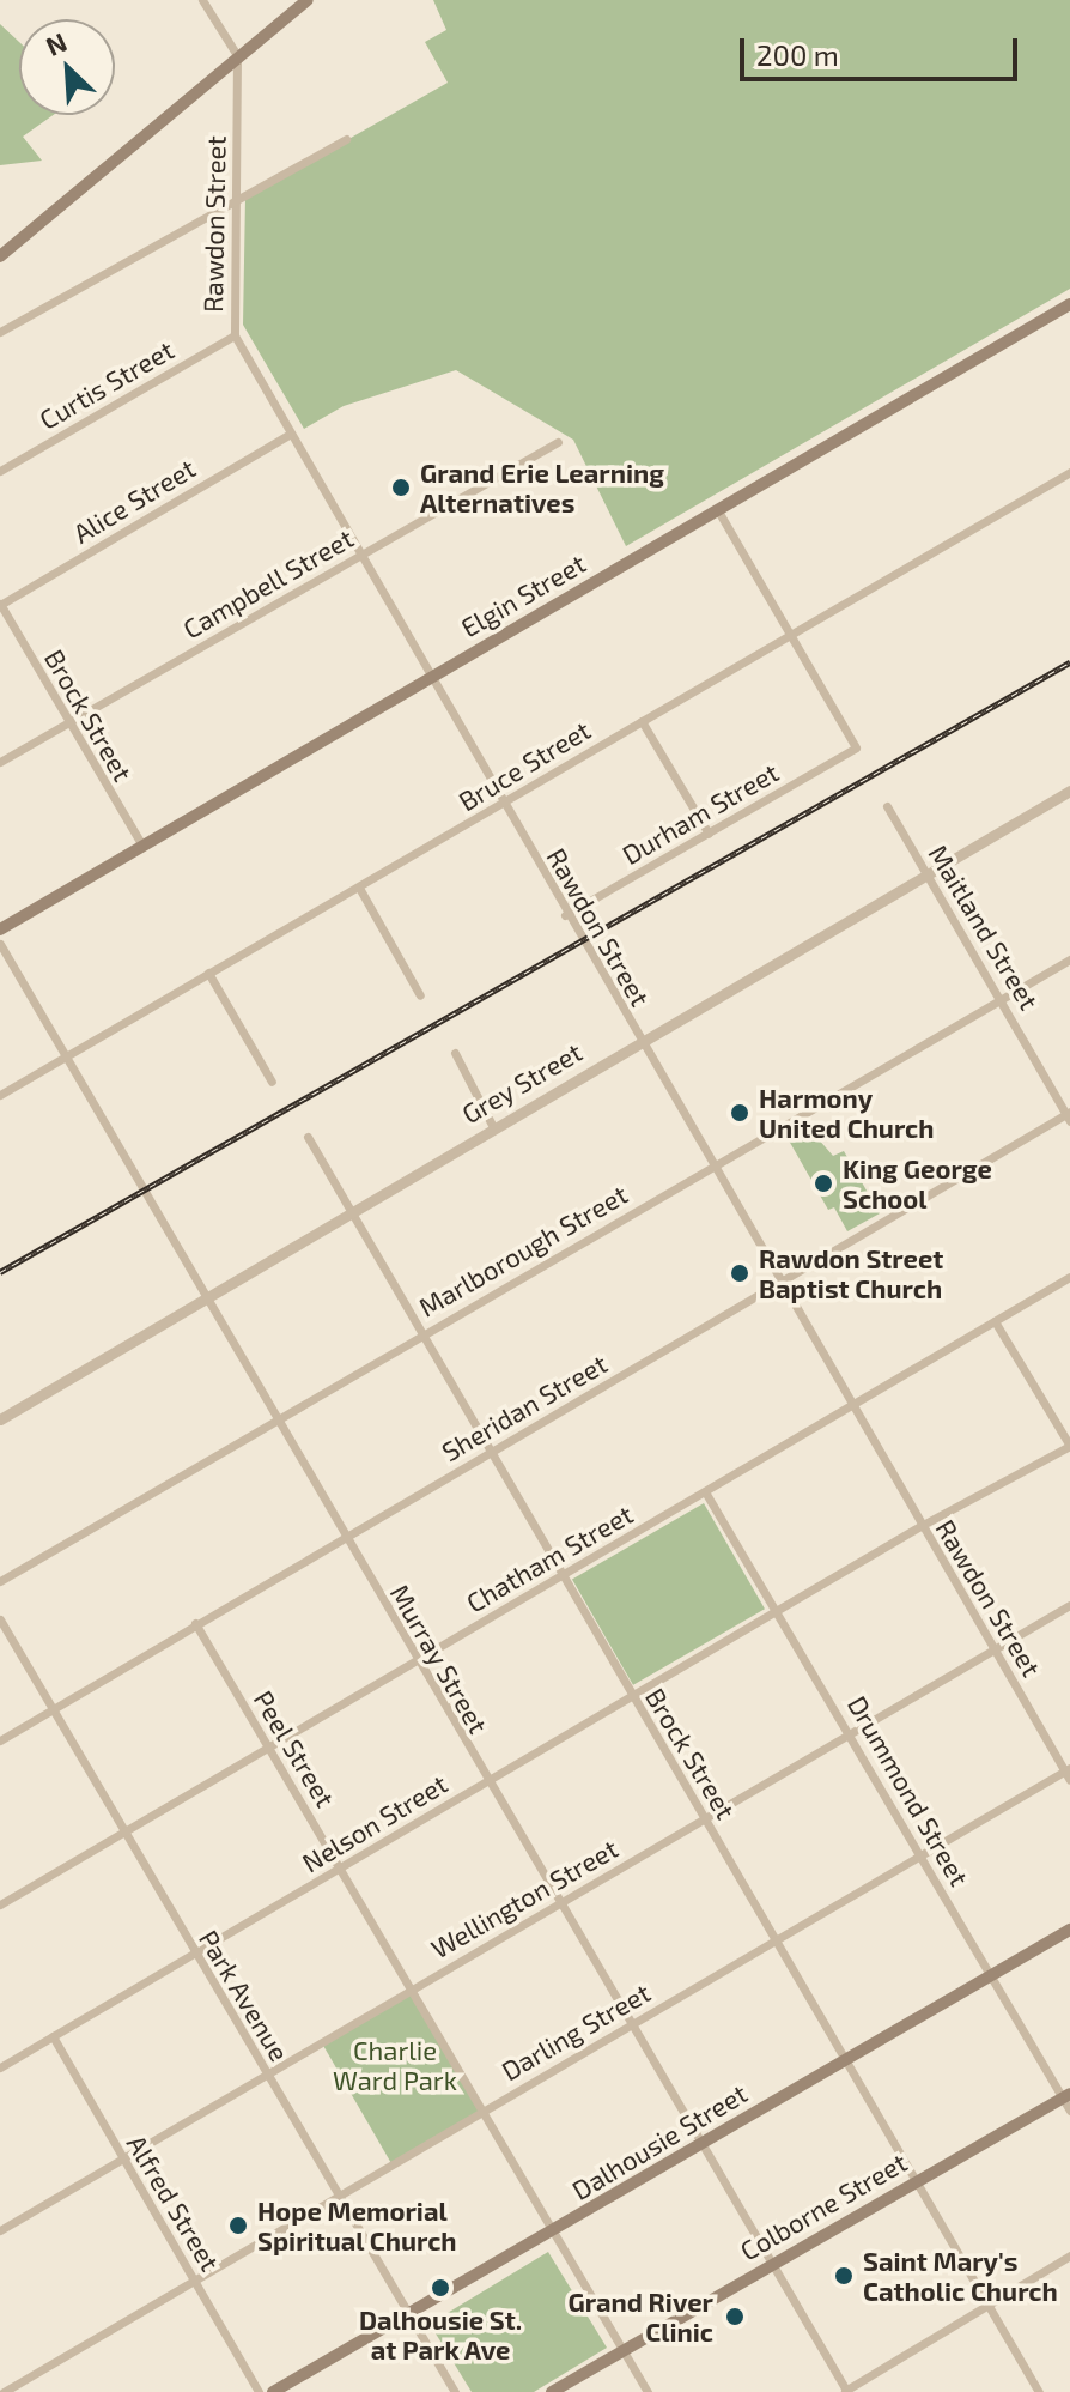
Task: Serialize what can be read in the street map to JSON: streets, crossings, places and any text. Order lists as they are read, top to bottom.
{
  "streets": {
    "main road": ["Elgin Street", "Dalhousie Street", "Colborne Street"],
    "street": [
      "Rawdon Street",
      "Curtis Street",
      "Alice Street",
      "Campbell Street",
      "Brock Street",
      "Bruce Street",
      "Durham Street",
      "Maitland Street",
      "Grey Street",
      "Marlborough Street",
      "Sheridan Street",
      "Chatham Street",
      "Murray Street",
      "Peel Street",
      "Drummond Street",
      "Nelson Street",
      "Wellington Street",
      "Park Avenue",
      "Darling Street",
      "Alfred Street"
    ]
  },
  "crossings": [
    ["Rawdon Street", "Curtis Street"],
    ["Rawdon Street", "Alice Street"],
    ["Rawdon Street", "Campbell Street"],
    ["Rawdon Street", "Elgin Street"],
    ["Rawdon Street", "Bruce Street"],
    ["Rawdon Street", "Durham Street"],
    ["Rawdon Street", "Grey Street"],
    ["Rawdon Street", "Marlborough Street"],
    ["Rawdon Street", "Sheridan Street"],
    ["Rawdon Street", "Chatham Street"],
    ["Rawdon Street", "Nelson Street"],
    ["Rawdon Street", "Wellington Street"],
    ["Rawdon Street", "Darling Street"],
    ["Alice Street", "Brock Street"],
    ["Campbell Street", "Brock Street"],
    ["Elgin Street", "Brock Street"],
    ["Brock Street", "Grey Street"],
    ["Brock Street", "Marlborough Street"],
    ["Brock Street", "Sheridan Street"],
    ["Brock Street", "Chatham Street"],
    ["Brock Street", "Nelson Street"],
    ["Brock Street", "Wellington Street"],
    ["Brock Street", "Darling Street"],
    ["Brock Street", "Dalhousie Street"],
    ["Brock Street", "Colborne Street"],
    ["Bruce Street", "Durham Street"],
    ["Bruce Street", "Murray Street"],
    ["Maitland Street", "Grey Street"],
    ["Maitland Street", "Marlborough Street"],
    ["Maitland Street", "Sheridan Street"],
    ["Grey Street", "Murray Street"],
    ["Marlborough Street", "Murray Street"],
    ["Sheridan Street", "Murray Street"],
    ["Sheridan Street", "Peel Street"],
    ["Sheridan Street", "Park Avenue"],
    ["Chatham Street", "Murray Street"],
    ["Chatham Street", "Peel Street"],
    ["Chatham Street", "Drummond Street"],
    ["Chatham Street", "Park Avenue"],
    ["Murray Street", "Nelson Street"],
    ["Murray Street", "Wellington Street"],
    ["Murray Street", "Darling Street"],
    ["Murray Street", "Dalhousie Street"],
    ["Murray Street", "Colborne Street"],
    ["Peel Street", "Nelson Street"],
    ["Peel Street", "Wellington Street"],
    ["Peel Street", "Darling Street"],
    ["Peel Street", "Dalhousie Street"],
    ["Peel Street", "Colborne Street"],
    ["Drummond Street", "Nelson Street"],
    ["Drummond Street", "Wellington Street"],
    ["Drummond Street", "Darling Street"],
    ["Drummond Street", "Dalhousie Street"],
    ["Drummond Street", "Colborne Street"],
    ["Nelson Street", "Park Avenue"],
    ["Nelson Street", "Alfred Street"],
    ["Wellington Street", "Park Avenue"],
    ["Wellington Street", "Alfred Street"],
    ["Park Avenue", "Darling Street"],
    ["Park Avenue", "Dalhousie Street"],
    ["Darling Street", "Alfred Street"]
  ],
  "parks": ["Charlie Ward Park"],
  "places": [
    "Grand Erie Learning Alternatives",
    "Harmony United Church",
    "King George School",
    "Rawdon Street Baptist Church",
    "Hope Memorial Spiritual Church",
    "Saint Mary's Catholic Church",
    "Dalhousie St. at Park Ave",
    "Grand River Clinic"
  ],
  "scale_bar": "200 m",
  "north": "top left"
}
